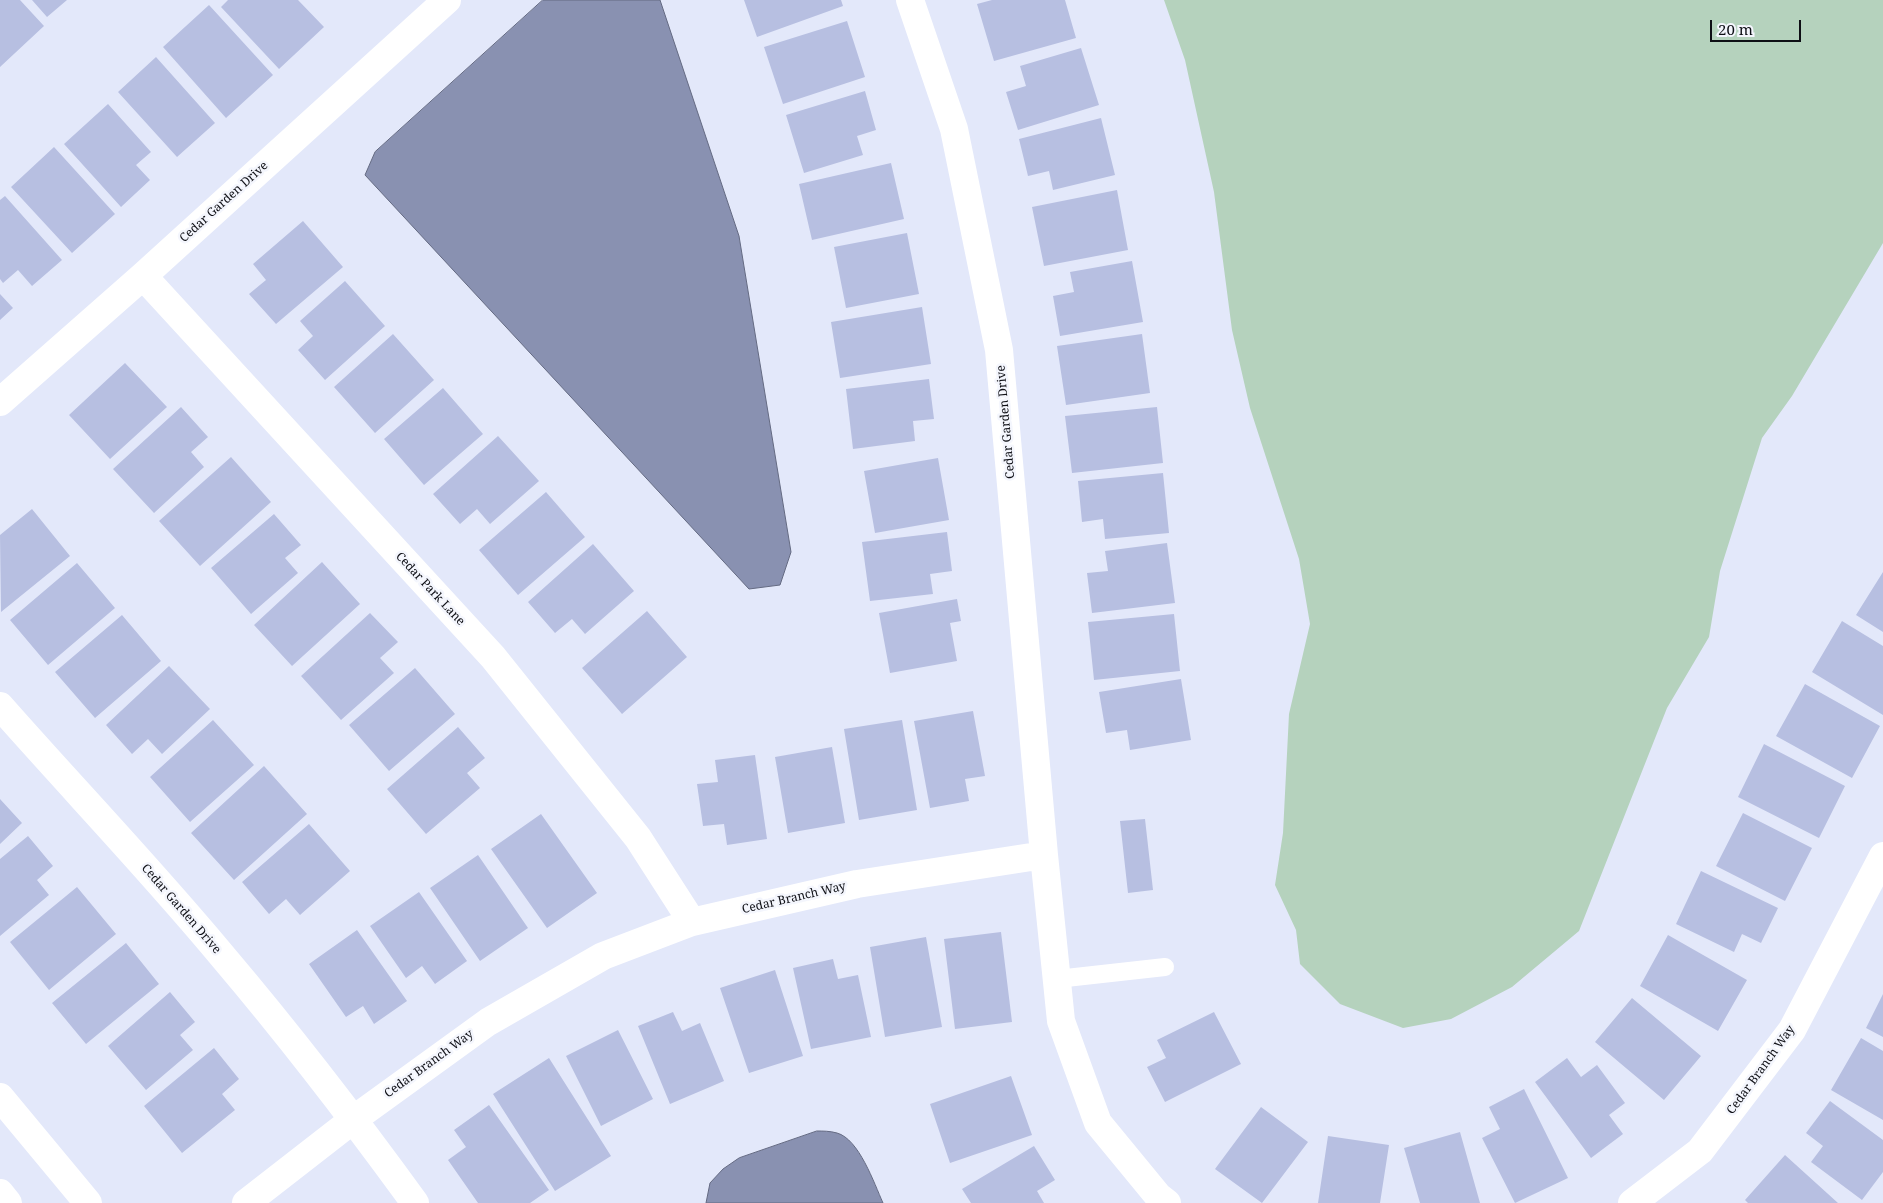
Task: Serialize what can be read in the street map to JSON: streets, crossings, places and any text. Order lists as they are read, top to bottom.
{
  "streets": {
    "street": ["Cedar Garden Drive", "Cedar Park Lane", "Cedar Branch Way"]
  },
  "crossings": [
    ["Cedar Garden Drive", "Cedar Park Lane"],
    ["Cedar Garden Drive", "Cedar Branch Way"],
    ["Cedar Park Lane", "Cedar Branch Way"]
  ],
  "scale_bar": "20 m"
}
